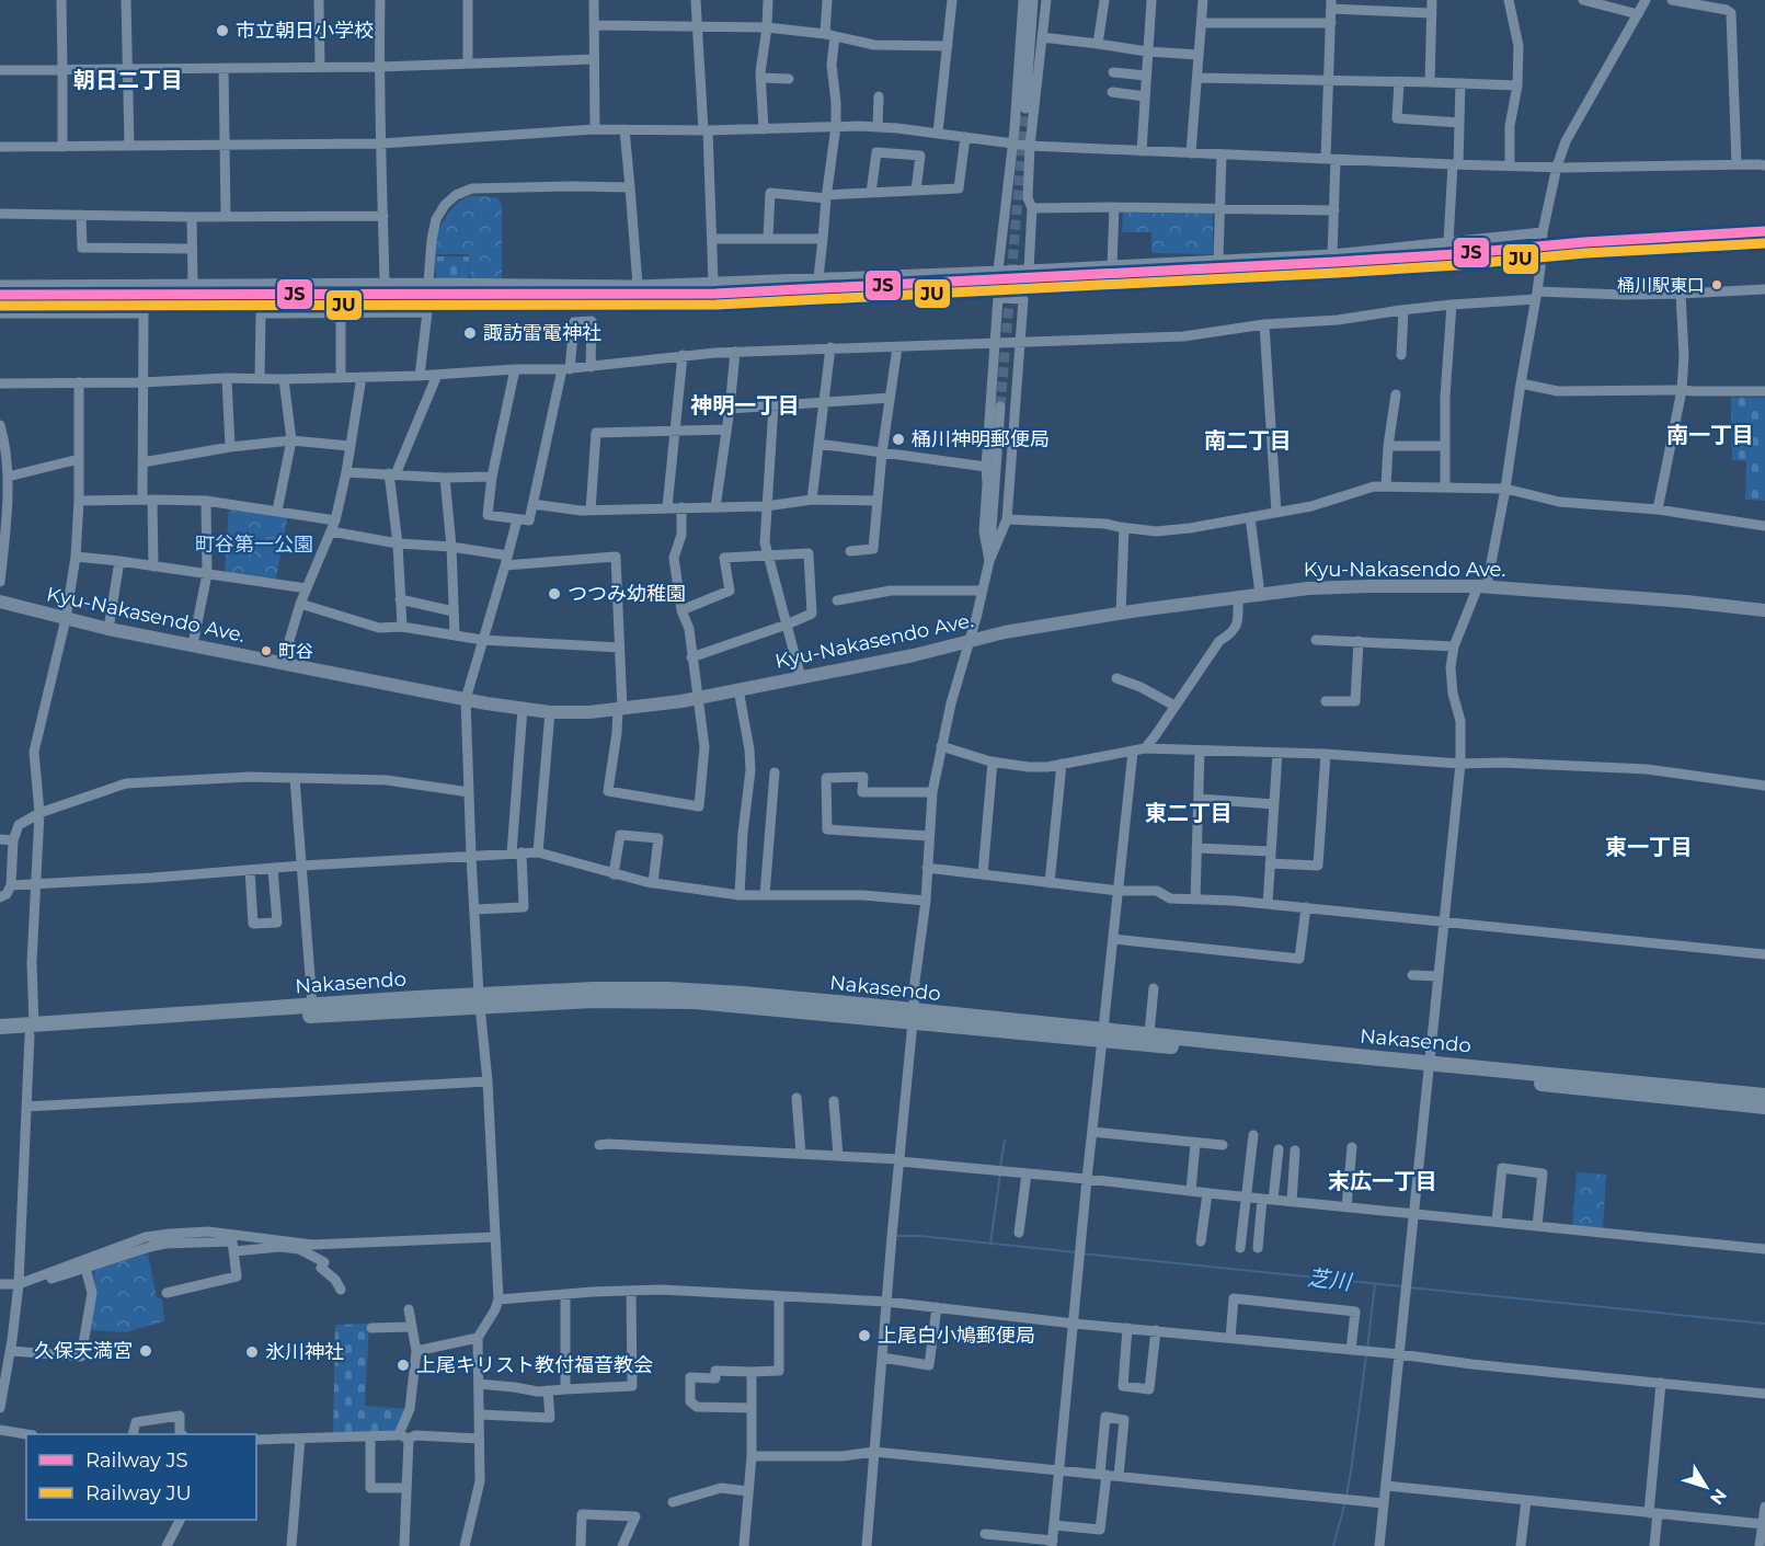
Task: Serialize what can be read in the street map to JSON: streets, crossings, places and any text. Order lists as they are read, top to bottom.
{
  "streets": {
    "highway": ["Nakasendo"],
    "main road": ["Kyu-Nakasendo Ave."]
  },
  "districts": [
    "朝日二丁目",
    "神明一丁目",
    "南一丁目",
    "南二丁目",
    "東二丁目",
    "東一丁目",
    "末広一丁目"
  ],
  "water": ["芝川"],
  "parks": ["町谷第一公園"],
  "places": [
    "市立朝日小学校",
    "桶川駅東口",
    "諏訪雷電神社",
    "桶川神明郵便局",
    "つつみ幼稚園",
    "町谷",
    "上尾白小鳩郵便局",
    "久保天満宮",
    "氷川神社",
    "上尾キリスト教付福音教会"
  ],
  "lines": ["rail line JS", "rail line JU"],
  "legend": ["Railway JS", "Railway JU"],
  "north": "bottom right"
}
